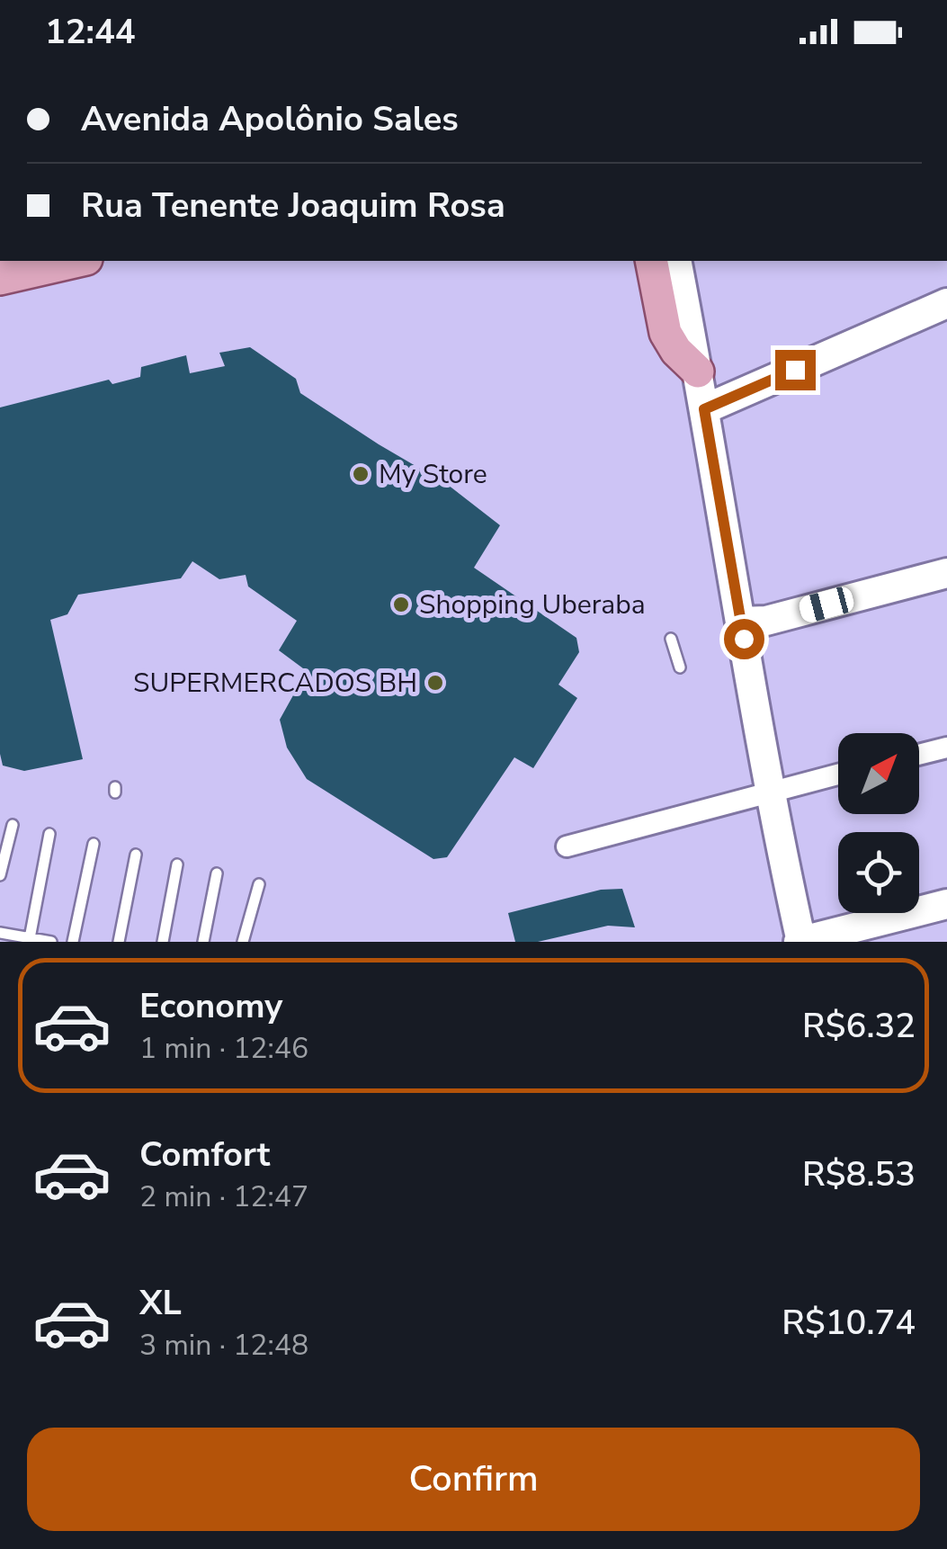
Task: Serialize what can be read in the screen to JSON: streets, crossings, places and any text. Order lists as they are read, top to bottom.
{
  "places": ["My Store", "Shopping Uberaba", "SUPERMERCADOS BH"],
  "north": "top right",
  "page": {
    "status": "12:44",
    "banner": ["Avenida Apolônio Sales", "Rua Tenente Joaquim Rosa"],
    "list": [
      {
        "name": "Economy",
        "note": "1 min · 12:46",
        "value": "R$6.32"
      },
      {
        "name": "Comfort",
        "note": "2 min · 12:47",
        "value": "R$8.53"
      },
      {
        "name": "XL",
        "note": "3 min · 12:48",
        "value": "R$10.74"
      }
    ],
    "buttons": "Confirm"
  }
}
